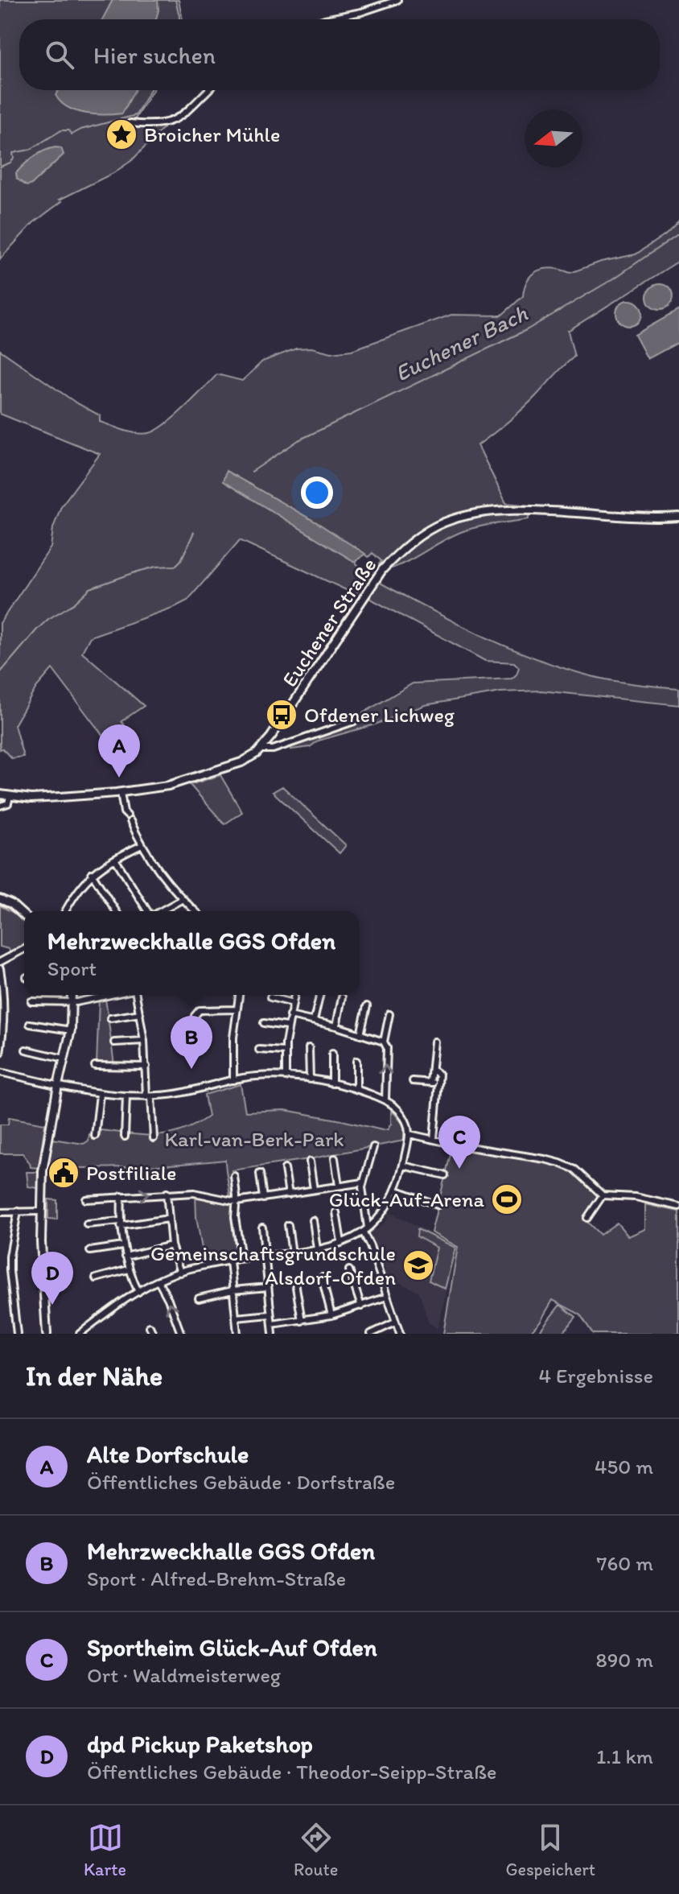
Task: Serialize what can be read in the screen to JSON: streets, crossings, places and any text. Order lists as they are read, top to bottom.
{
  "streets": {
    "main road": ["Euchener Straße"]
  },
  "water": ["Euchener Bach"],
  "parks": ["Karl-van-Berk-Park"],
  "places": {
    "place": ["Broicher Mühle"],
    "bus stop": ["Ofdener Lichweg"],
    "public building": ["Postfiliale"],
    "sports": ["Glück-Auf-Arena"],
    "school or university": ["Gemeinschaftsgrundschule Alsdorf-Ofden"]
  },
  "north": "left",
  "page": {
    "search": "Hier suchen",
    "pins": [
      "A",
      "B",
      "C",
      "D"
    ],
    "popup": ["Mehrzweckhalle GGS Ofden", "Sport"],
    "heading": ["In der Nähe", "4 Ergebnisse"],
    "list": [
      {
        "mark": "A",
        "name": "Alte Dorfschule",
        "note": "Öffentliches Gebäude · Dorfstraße",
        "value": "450 m"
      },
      {
        "mark": "B",
        "name": "Mehrzweckhalle GGS Ofden",
        "note": "Sport · Alfred-Brehm-Straße",
        "value": "760 m"
      },
      {
        "mark": "C",
        "name": "Sportheim Glück-Auf Ofden",
        "note": "Ort · Waldmeisterweg",
        "value": "890 m"
      },
      {
        "mark": "D",
        "name": "dpd Pickup Paketshop",
        "note": "Öffentliches Gebäude · Theodor-Seipp-Straße",
        "value": "1.1 km"
      }
    ],
    "nav": ["Karte", "Route", "Gespeichert"]
  }
}
